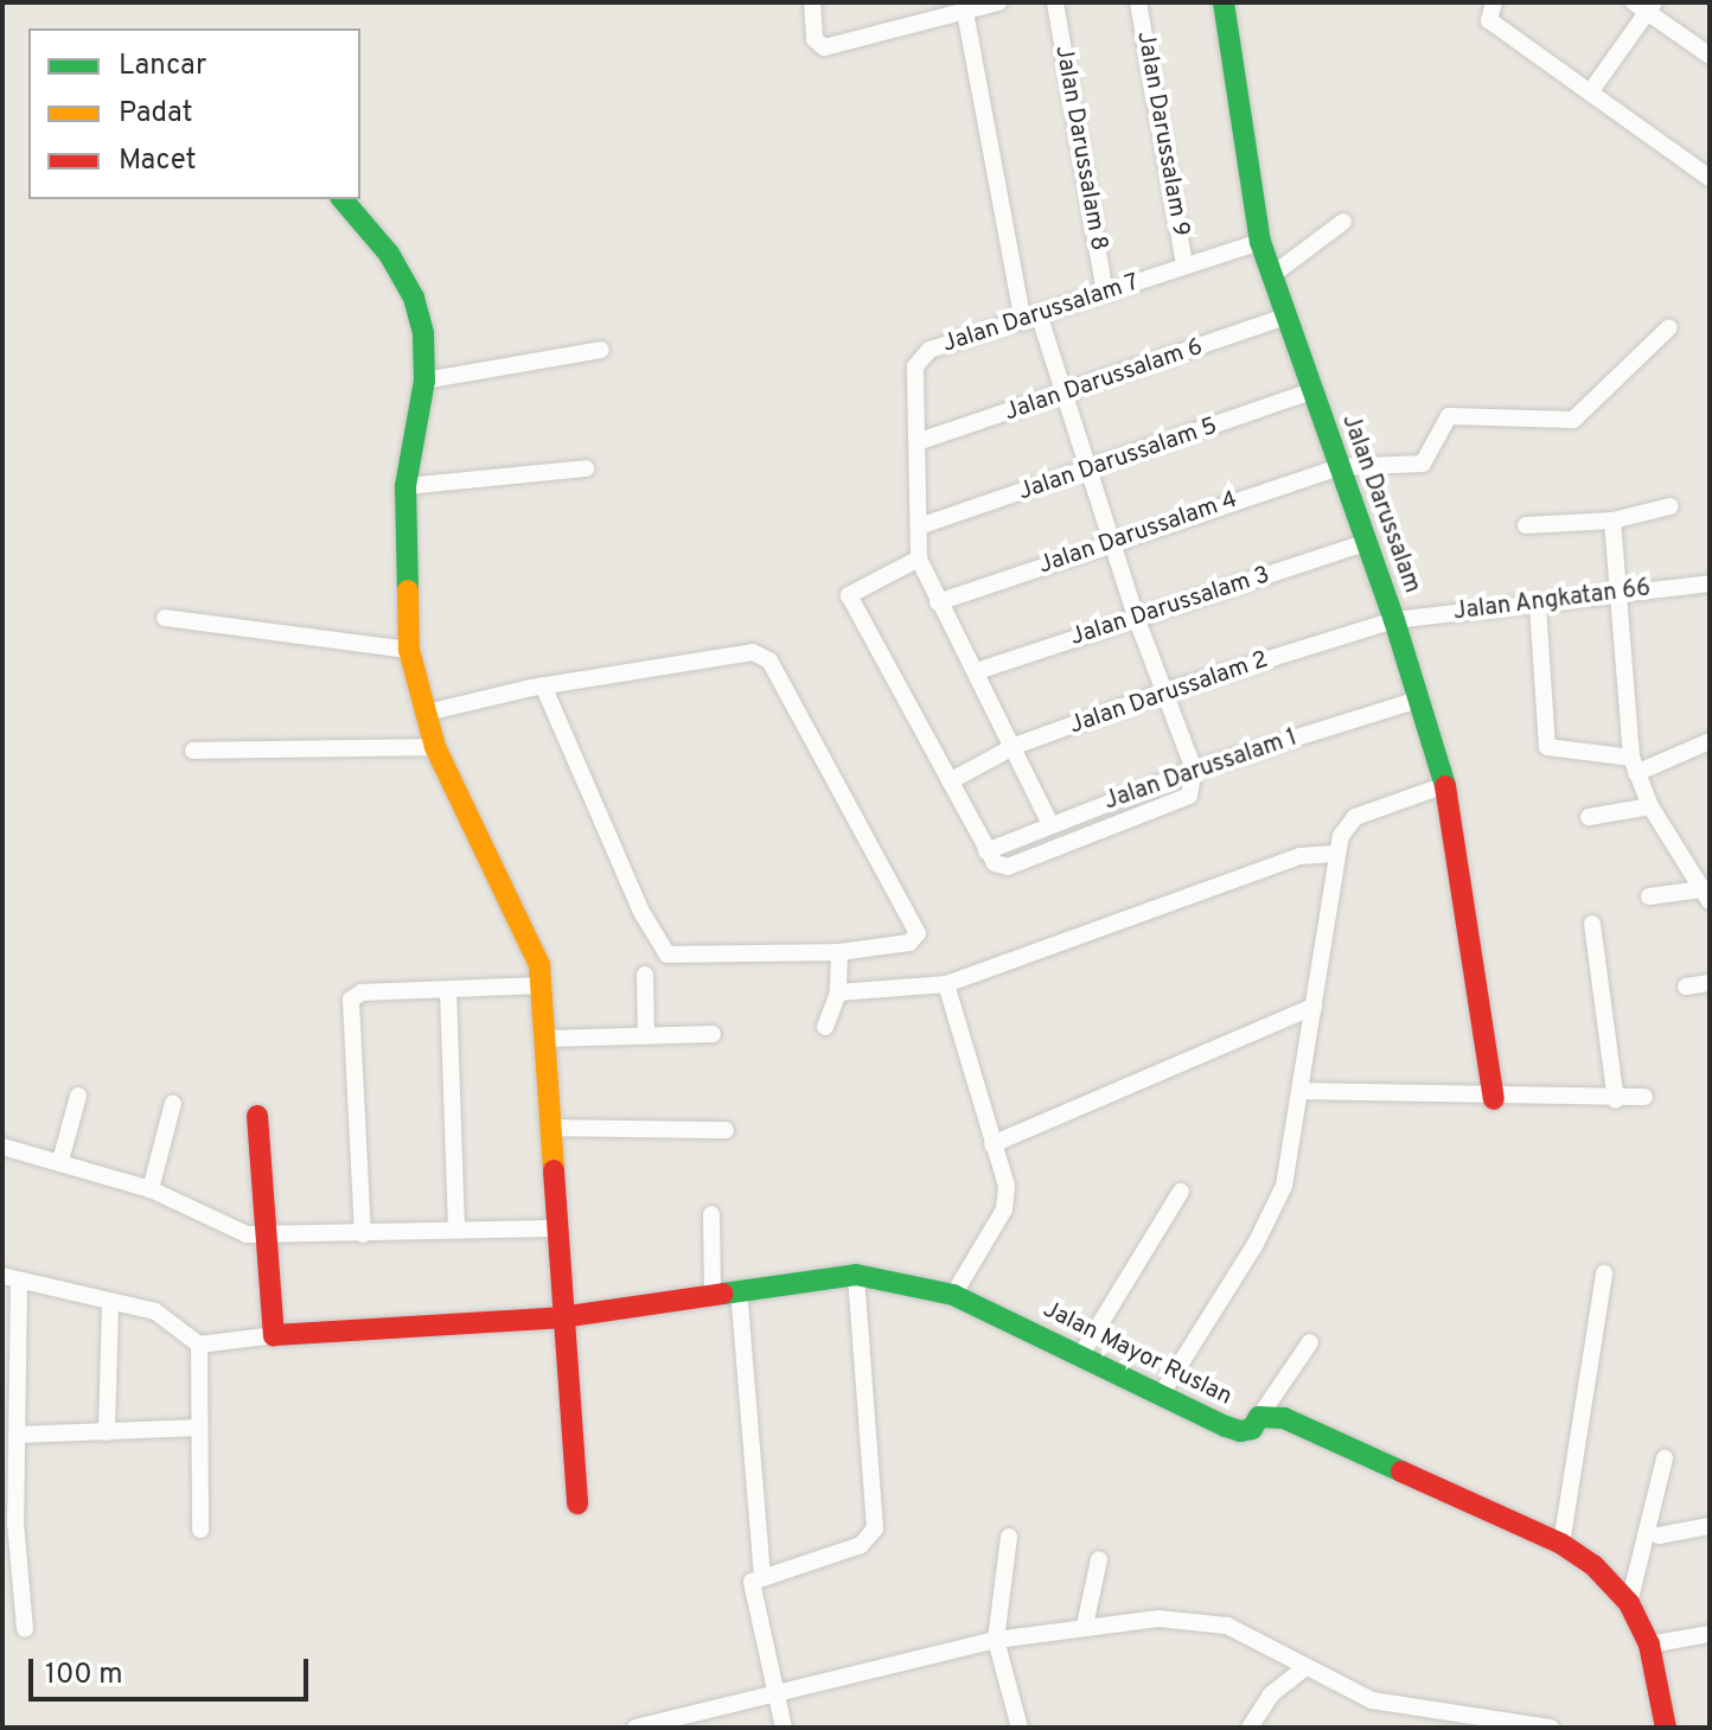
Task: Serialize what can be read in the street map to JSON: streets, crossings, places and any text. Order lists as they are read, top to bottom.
{
  "streets": {
    "street": [
      "Jalan Darussalam 9",
      "Jalan Darussalam 8",
      "Jalan Darussalam 7",
      "Jalan Darussalam 6",
      "Jalan Darussalam 5",
      "Jalan Darussalam",
      "Jalan Darussalam 4",
      "Jalan Angkatan 66",
      "Jalan Darussalam 3",
      "Jalan Darussalam 2",
      "Jalan Darussalam 1",
      "Jalan Mayor Ruslan"
    ]
  },
  "crossings": [
    ["Jalan Darussalam 9", "Jalan Darussalam 7"],
    ["Jalan Darussalam 8", "Jalan Darussalam 7"],
    ["Jalan Darussalam 7", "Jalan Darussalam 6"],
    ["Jalan Darussalam 7", "Jalan Darussalam 5"],
    ["Jalan Darussalam 7", "Jalan Darussalam"],
    ["Jalan Darussalam 7", "Jalan Darussalam 4"],
    ["Jalan Darussalam 7", "Jalan Darussalam 3"],
    ["Jalan Darussalam 7", "Jalan Darussalam 2"],
    ["Jalan Darussalam 7", "Jalan Darussalam 1"],
    ["Jalan Darussalam 6", "Jalan Darussalam"],
    ["Jalan Darussalam 5", "Jalan Darussalam"],
    ["Jalan Darussalam", "Jalan Darussalam 4"],
    ["Jalan Darussalam", "Jalan Angkatan 66"],
    ["Jalan Darussalam", "Jalan Darussalam 3"],
    ["Jalan Darussalam", "Jalan Darussalam 2"],
    ["Jalan Darussalam", "Jalan Darussalam 1"],
    ["Jalan Angkatan 66", "Jalan Darussalam 2"]
  ],
  "legend": ["Lancar", "Padat", "Macet"],
  "scale_bar": "100 m"
}
